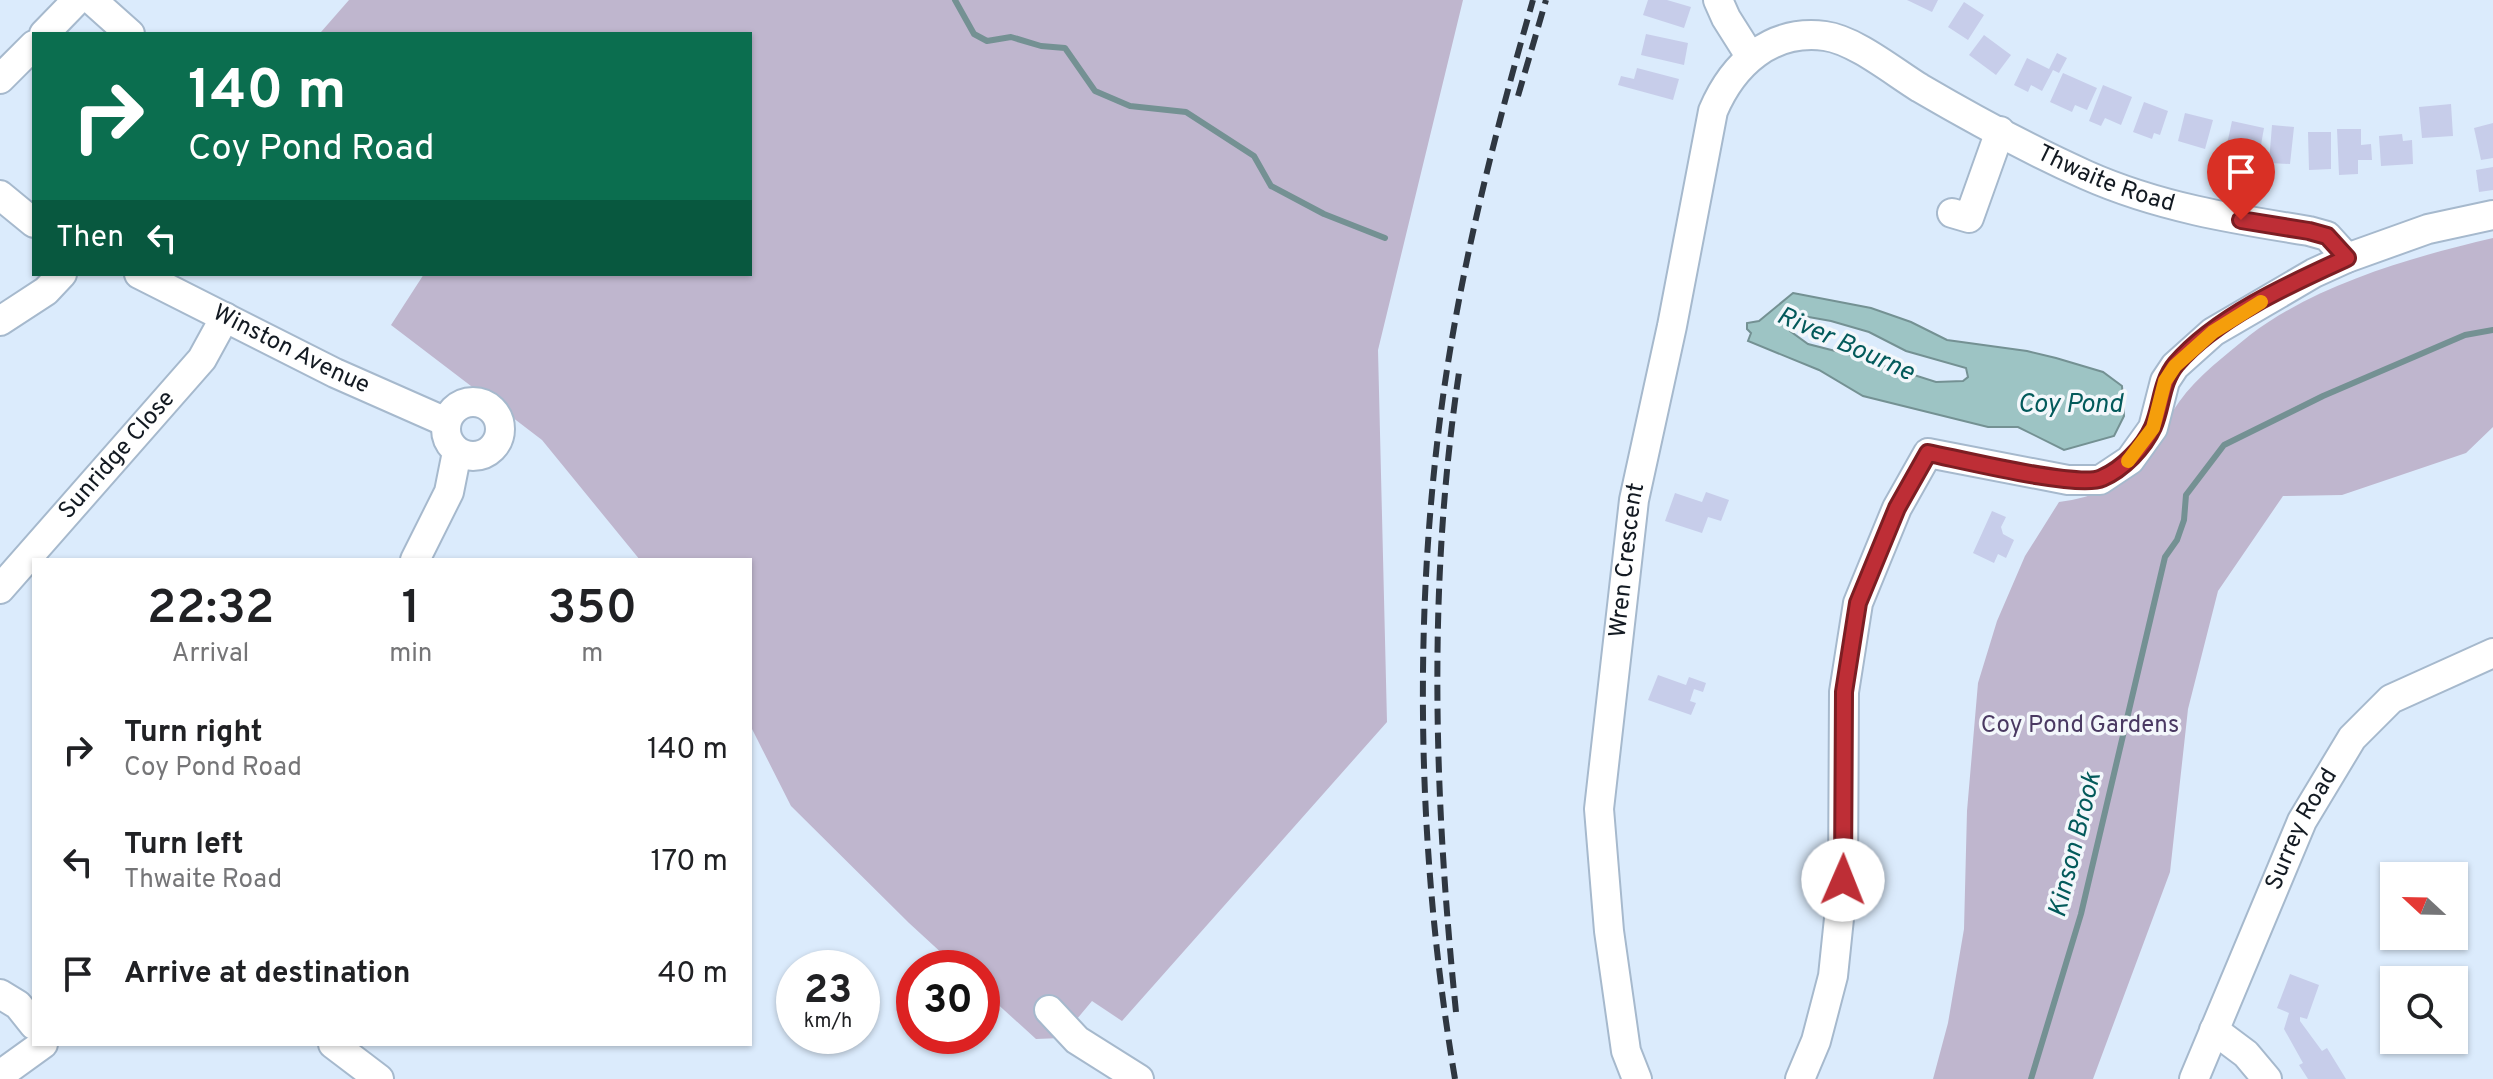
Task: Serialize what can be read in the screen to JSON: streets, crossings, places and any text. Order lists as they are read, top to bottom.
{
  "streets": {
    "street": [
      "Thwaite Road",
      "Winston Avenue",
      "Sunridge Close",
      "Wren Crescent",
      "Surrey Road"
    ]
  },
  "crossings": [
    ["Thwaite Road", "Wren Crescent"],
    ["Winston Avenue", "Sunridge Close"]
  ],
  "water": ["River Bourne", "Coy Pond", "Kinson Brook"],
  "parks": ["Coy Pond Gardens"],
  "north": "left",
  "page": {
    "turn": ["140 m", "Coy Pond Road"],
    "then": "Then",
    "eta": [
      "22:32",
      "Arrival",
      "1",
      "min",
      "350",
      "m"
    ],
    "list": [
      {
        "name": "Turn right",
        "note": "Coy Pond Road",
        "value": "140 m"
      },
      {
        "name": "Turn left",
        "note": "Thwaite Road",
        "value": "170 m"
      },
      {
        "name": "Arrive at destination",
        "value": "40 m"
      }
    ],
    "speed": "23 km/h",
    "limit": "30"
  }
}
